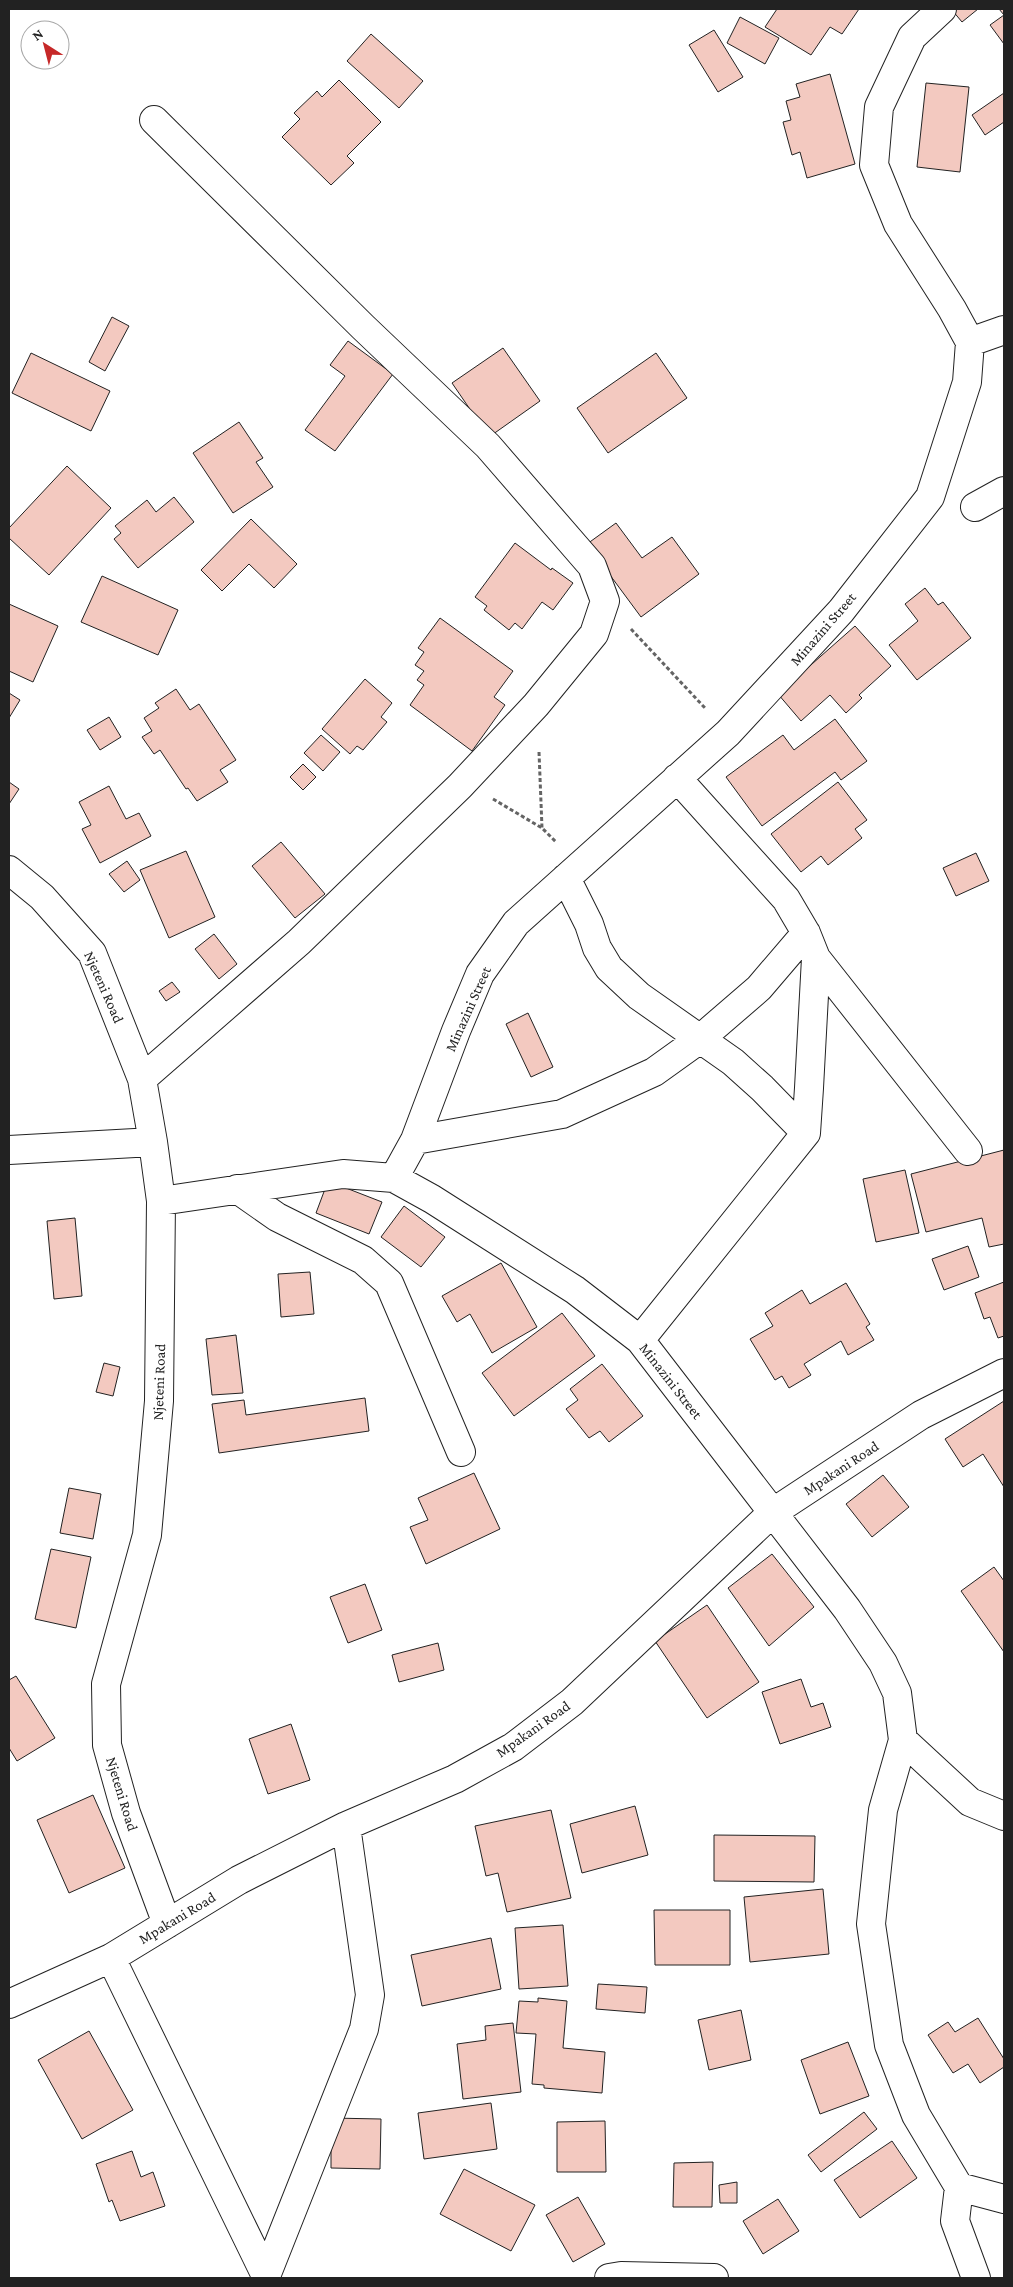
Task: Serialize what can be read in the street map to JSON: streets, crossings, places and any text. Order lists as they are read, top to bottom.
{
  "streets": {
    "street": ["Minazini Street", "Njeteni Road", "Mpakani Road"]
  },
  "crossings": [
    ["Minazini Street", "Njeteni Road"],
    ["Minazini Street", "Mpakani Road"],
    ["Njeteni Road", "Mpakani Road"]
  ],
  "north": "top left"
}
